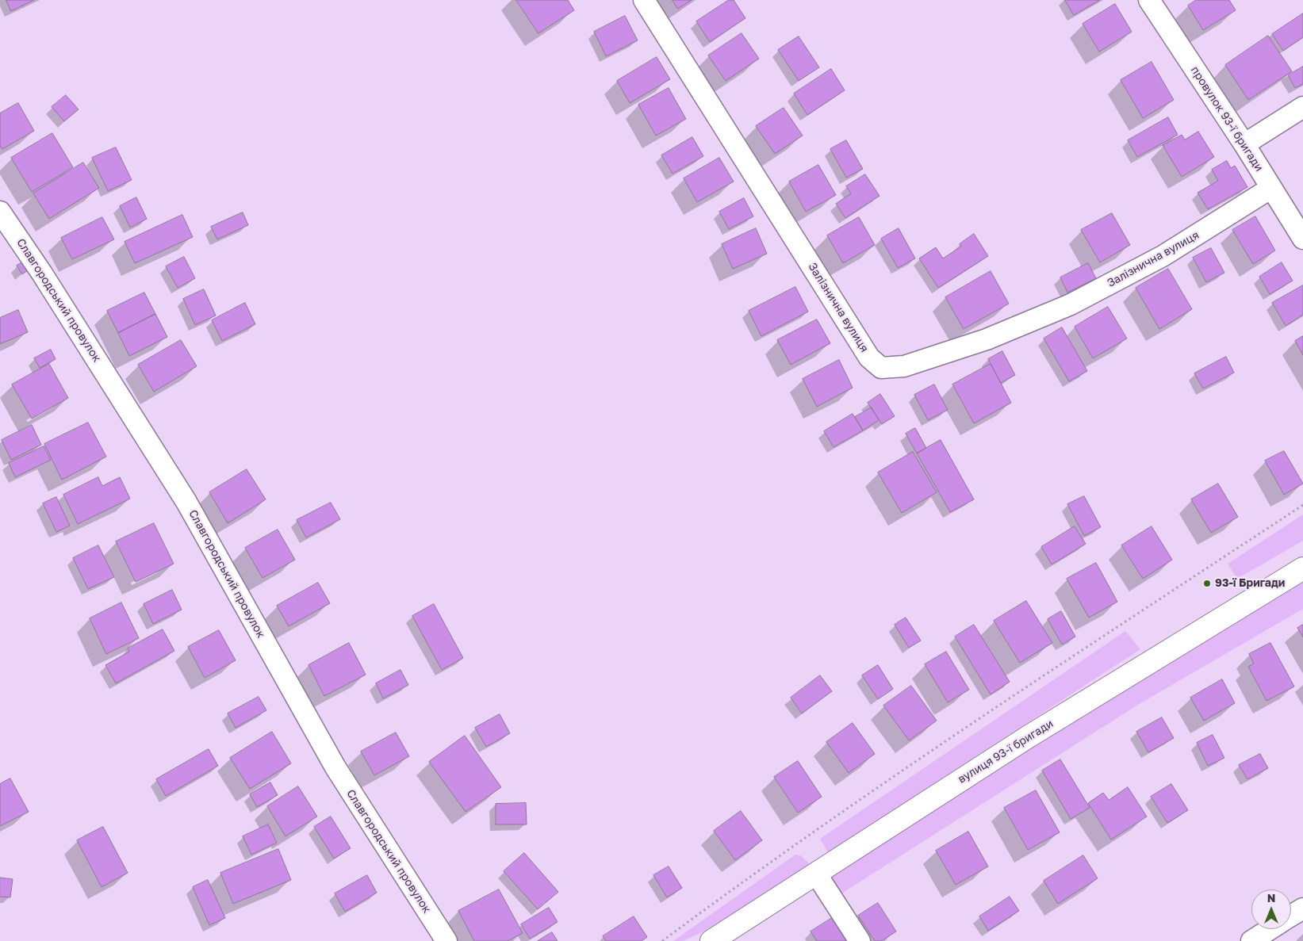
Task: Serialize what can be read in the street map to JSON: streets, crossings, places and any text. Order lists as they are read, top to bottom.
{
  "streets": {
    "main road": ["вулиця 93-ї бригади"],
    "street": ["провулок 93-ї бригади", "Залізнична вулиця", "Славгородський провулок"]
  },
  "crossings": [
    ["провулок 93-ї бригади", "Залізнична вулиця"]
  ],
  "places": ["93-ї Бригади"],
  "north": "top"
}
